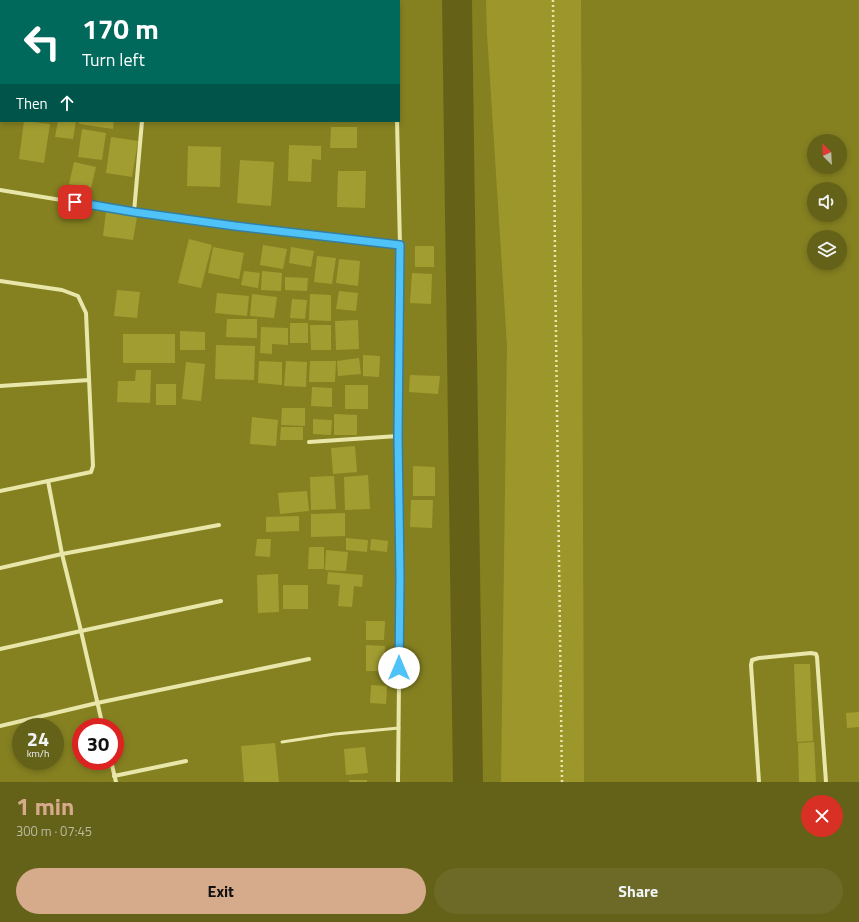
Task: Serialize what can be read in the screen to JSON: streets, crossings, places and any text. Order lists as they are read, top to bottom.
{
  "north": "top left",
  "page": {
    "turn": ["170 m", "Turn left"],
    "then": "Then",
    "speed": "24 km/h",
    "limit": "30",
    "heading": ["1 min", "300 m · 07:45"],
    "buttons": ["Exit", "Share"]
  }
}
